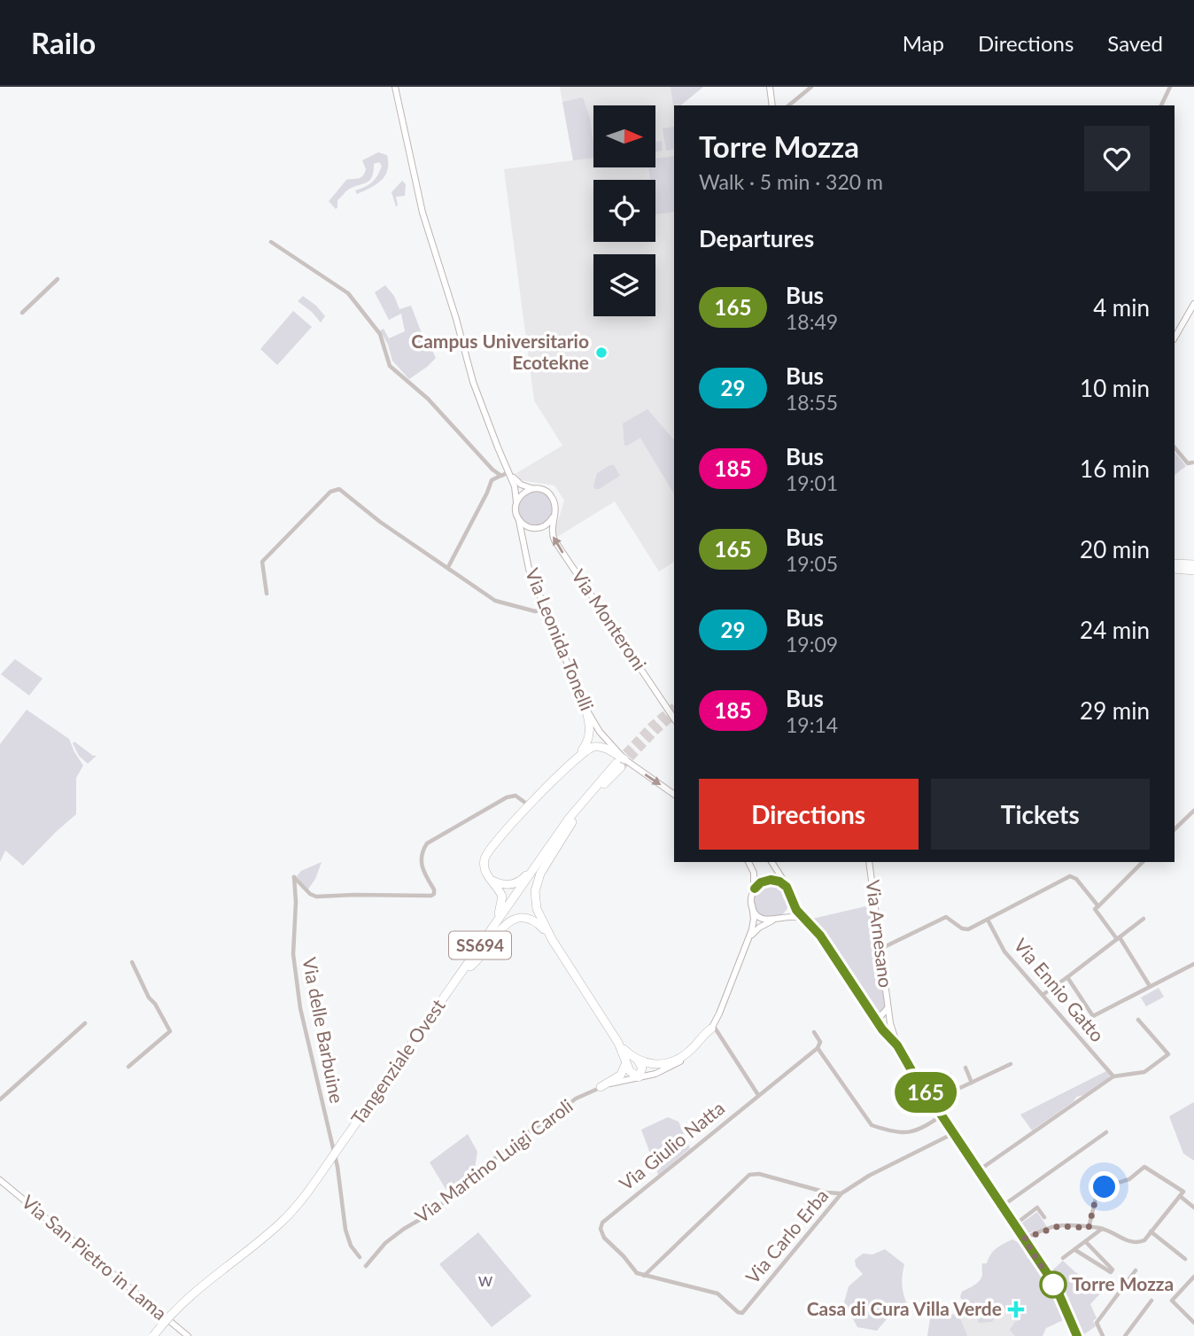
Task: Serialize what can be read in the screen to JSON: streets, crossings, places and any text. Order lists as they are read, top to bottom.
{
  "streets": {
    "highway": ["SS694", "Tangenziale Ovest"],
    "main road": [
      "Via Monteroni",
      "Via Leonida Tonelli",
      "Via Arnesano",
      "Via Martino Luigi Caroli",
      "Via San Pietro in Lama"
    ],
    "street": [
      "Via Ennio Gatto",
      "Via delle Barbuine",
      "Via Giulio Natta",
      "Via Carlo Erba"
    ]
  },
  "crossings": [
    ["Via Monteroni", "Via Leonida Tonelli"],
    ["Via Leonida Tonelli", "Tangenziale Ovest"],
    ["Via Giulio Natta", "Via Carlo Erba"]
  ],
  "one_way": ["Via Monteroni"],
  "parks": ["w"],
  "places": {
    "other": ["Campus Universitario Ecotekne", "Torre Mozza"],
    "health": ["Casa di Cura Villa Verde"]
  },
  "lines": ["bus line 165"],
  "north": "right",
  "page": {
    "header": "Railo",
    "nav": ["Map", "Directions", "Saved"],
    "on_map": "165",
    "heading": [
      ["Torre Mozza", "Walk · 5 min · 320 m"],
      "Departures"
    ],
    "list": [
      {
        "mark": "165",
        "name": "Bus",
        "note": "18:49",
        "value": "4 min"
      },
      {
        "mark": "29",
        "name": "Bus",
        "note": "18:55",
        "value": "10 min"
      },
      {
        "mark": "185",
        "name": "Bus",
        "note": "19:01",
        "value": "16 min"
      },
      {
        "mark": "165",
        "name": "Bus",
        "note": "19:05",
        "value": "20 min"
      },
      {
        "mark": "29",
        "name": "Bus",
        "note": "19:09",
        "value": "24 min"
      },
      {
        "mark": "185",
        "name": "Bus",
        "note": "19:14",
        "value": "29 min"
      }
    ],
    "buttons": ["Directions", "Tickets"]
  }
}
